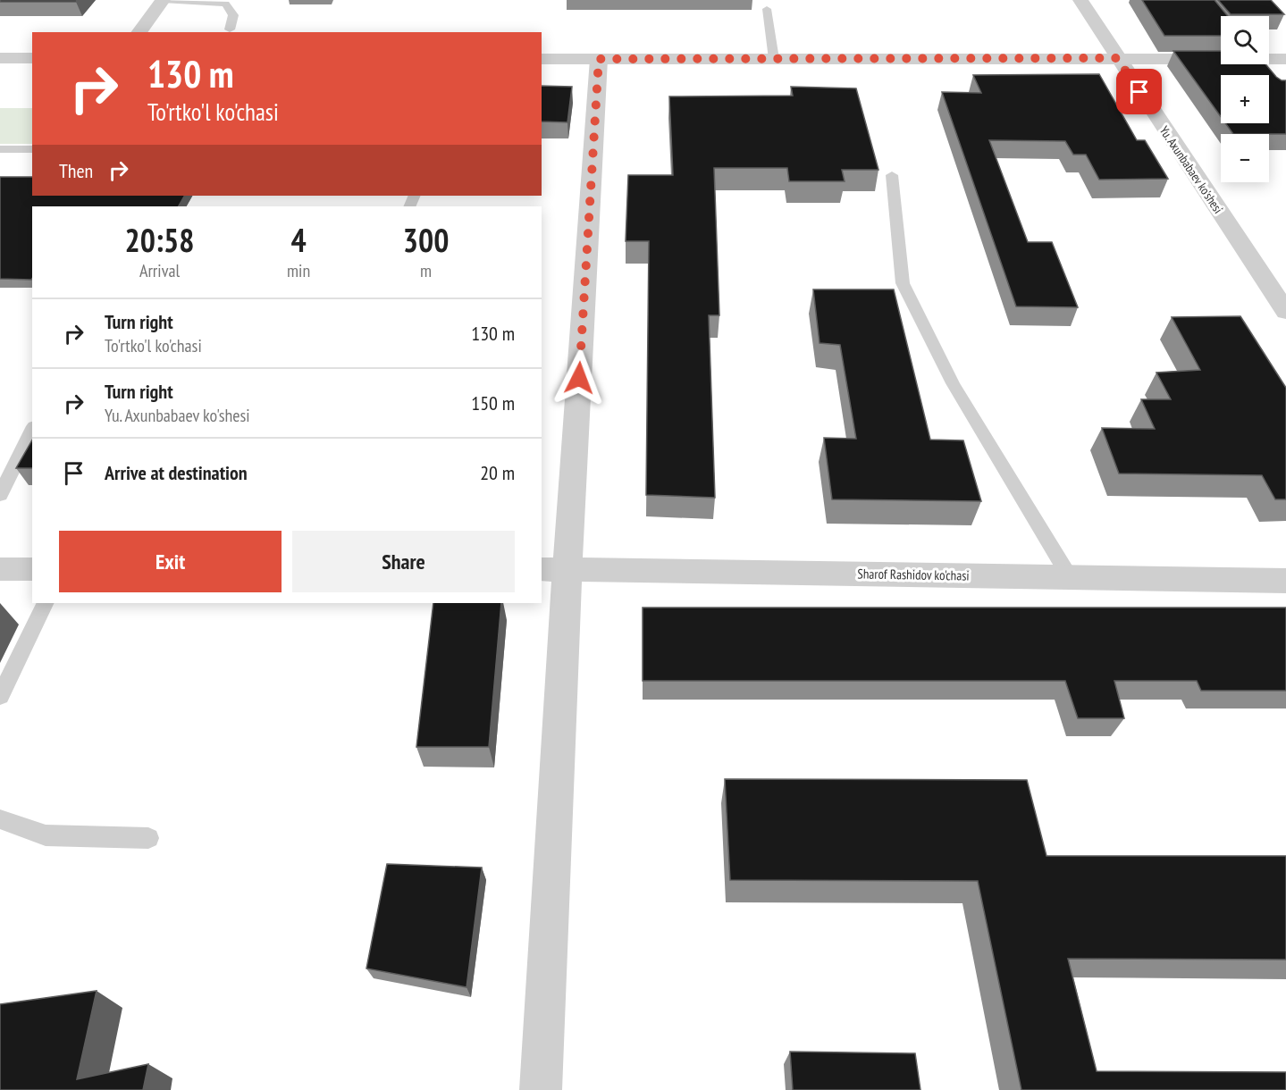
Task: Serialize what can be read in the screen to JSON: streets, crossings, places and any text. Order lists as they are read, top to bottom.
{
  "streets": {
    "street": ["Yu. Axunbabaev ko'shesi", "Sharof Rashidov ko'chasi"]
  },
  "page": {
    "map_buttons": ["+", "−"],
    "turn": ["130 m", "To'rtko'l ko'chasi"],
    "then": "Then",
    "eta": [
      "20:58",
      "Arrival",
      "4",
      "min",
      "300",
      "m"
    ],
    "list": [
      {
        "name": "Turn right",
        "note": "To'rtko'l ko'chasi",
        "value": "130 m"
      },
      {
        "name": "Turn right",
        "note": "Yu. Axunbabaev ko'shesi",
        "value": "150 m"
      },
      {
        "name": "Arrive at destination",
        "value": "20 m"
      }
    ],
    "buttons": ["Exit", "Share"]
  }
}
